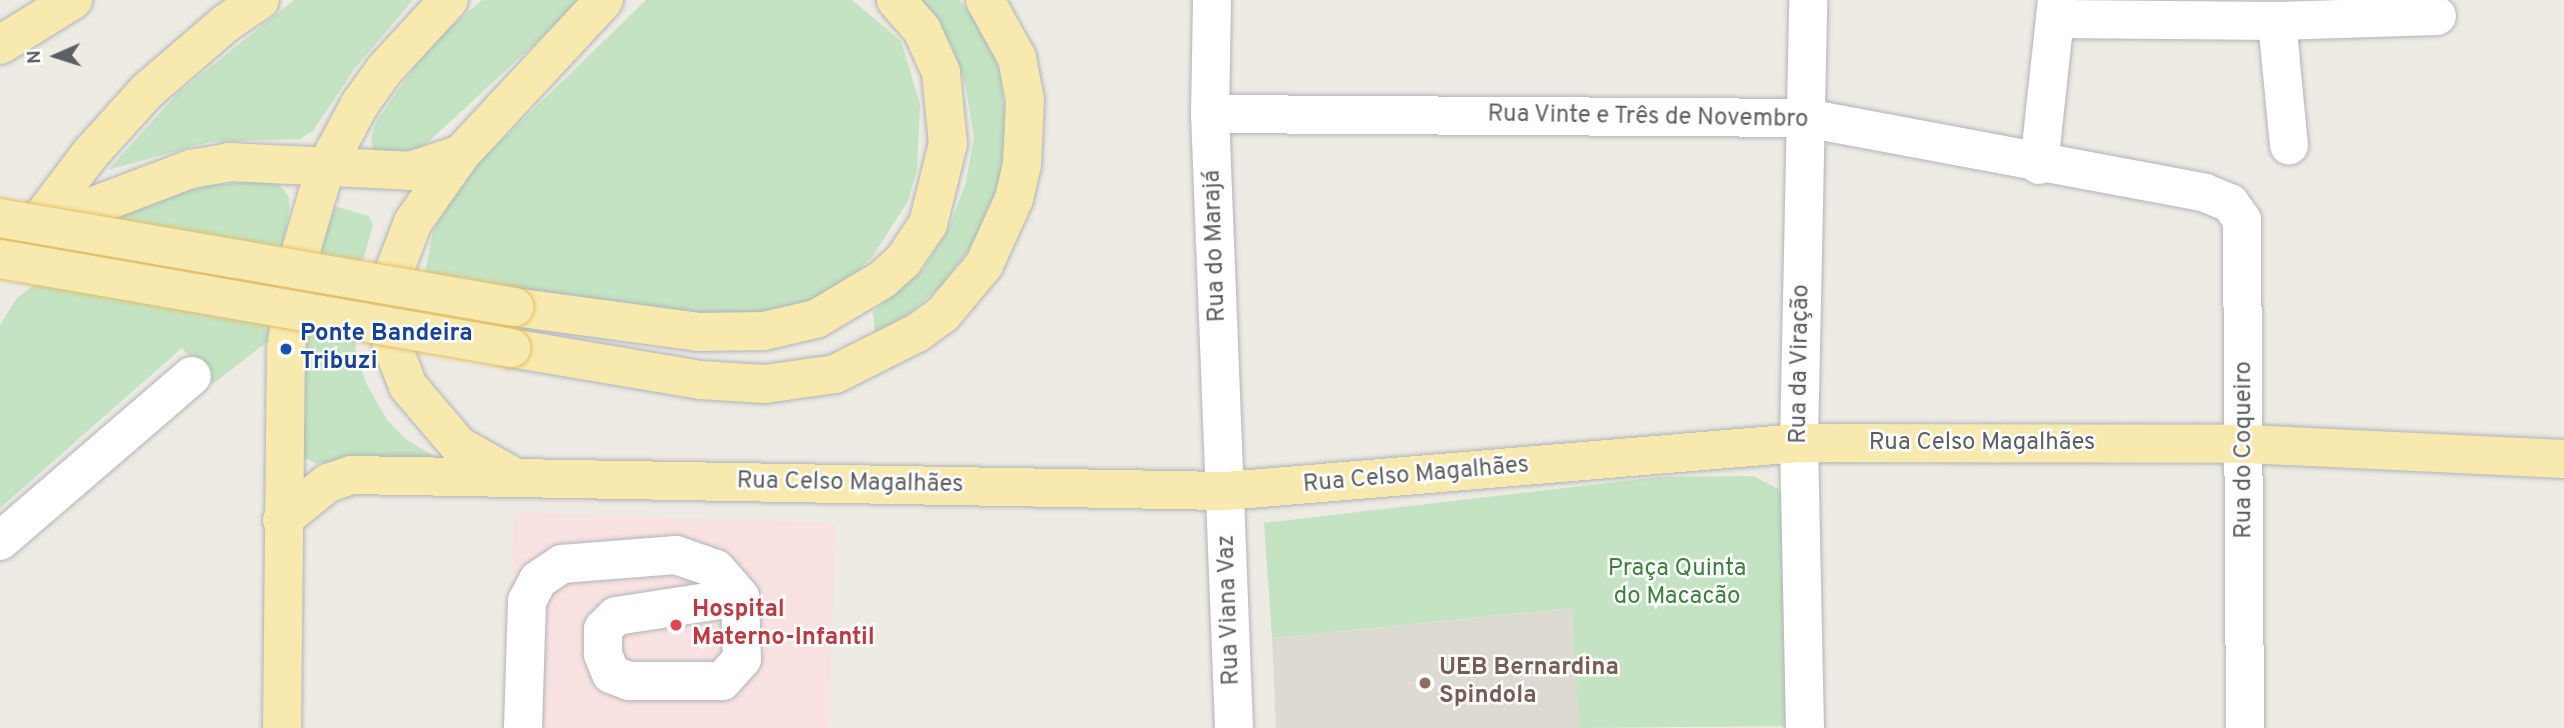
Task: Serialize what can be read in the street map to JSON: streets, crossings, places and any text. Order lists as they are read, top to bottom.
{
  "streets": {
    "main road": ["Rua Celso Magalhães"],
    "street": [
      "Rua Vinte e Três de Novembro",
      "Rua do Marajá",
      "Rua da Viração",
      "Rua do Coqueiro",
      "Rua Viana Vaz"
    ]
  },
  "crossings": [
    ["Rua Vinte e Três de Novembro", "Rua do Marajá"],
    ["Rua Vinte e Três de Novembro", "Rua da Viração"],
    ["Rua Vinte e Três de Novembro", "Rua do Coqueiro"],
    ["Rua do Marajá", "Rua Celso Magalhães"],
    ["Rua do Marajá", "Rua Viana Vaz"],
    ["Rua da Viração", "Rua Celso Magalhães"],
    ["Rua Celso Magalhães", "Rua do Coqueiro"],
    ["Rua Celso Magalhães", "Rua Viana Vaz"]
  ],
  "parks": ["Praça Quinta do Macacão"],
  "places": ["Ponte Bandeira Tribuzi", "Hospital Materno-Infantil", "UEB Bernardina Spindola"],
  "north": "left"
}
